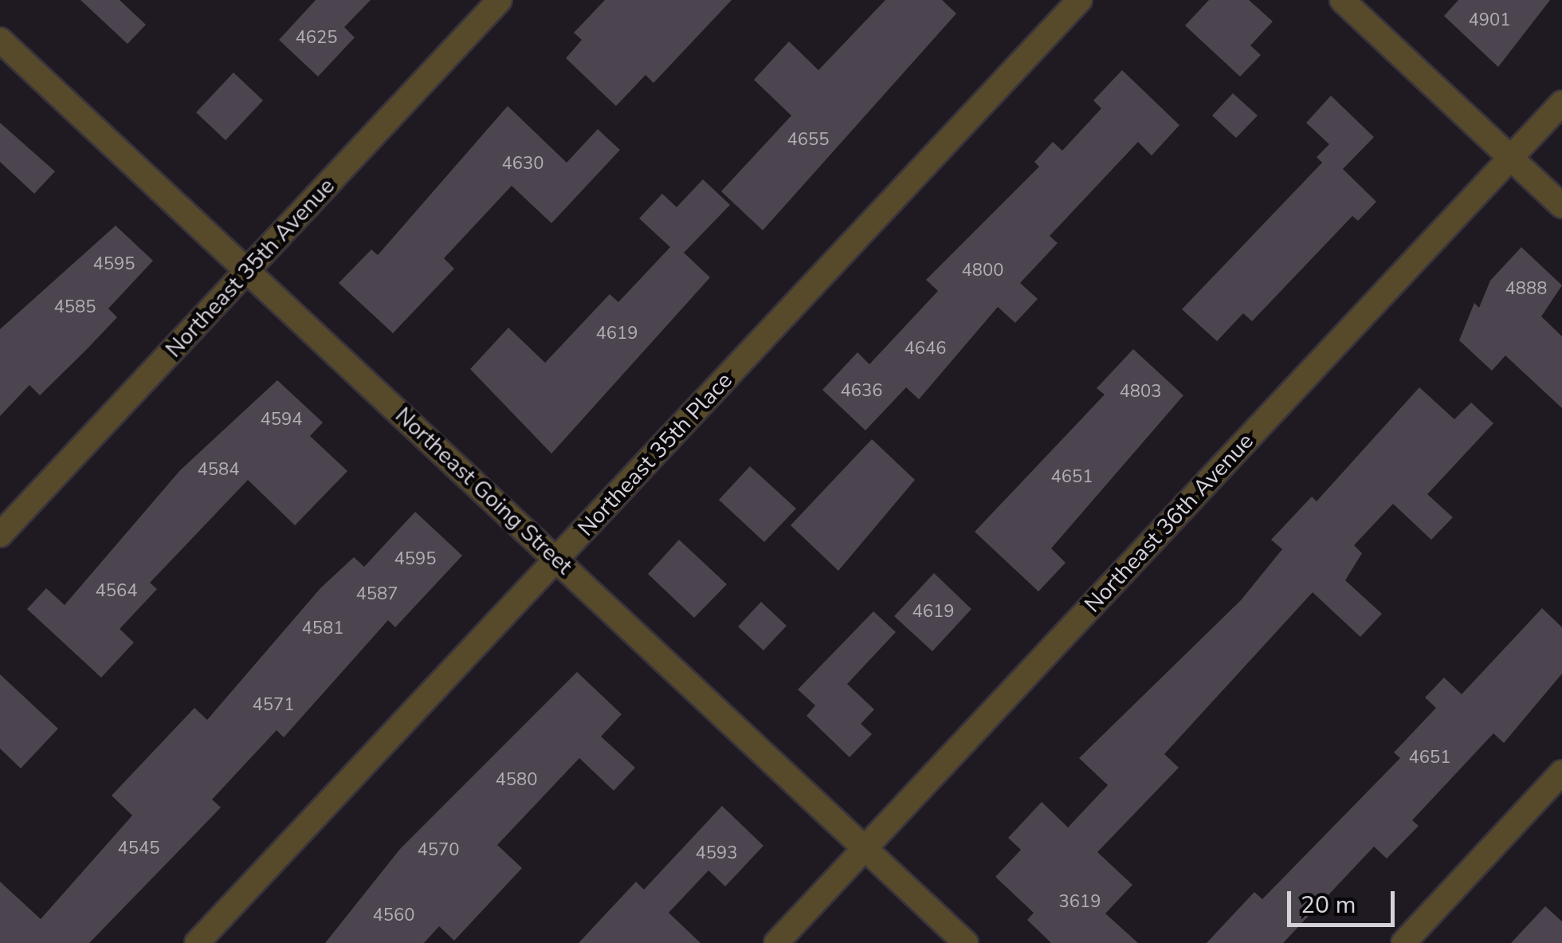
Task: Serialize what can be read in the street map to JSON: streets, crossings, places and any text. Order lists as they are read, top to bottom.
{
  "streets": {
    "street": [
      "Northeast 35th Avenue",
      "Northeast 35th Place",
      "Northeast Going Street",
      "Northeast 36th Avenue"
    ]
  },
  "crossings": [
    ["Northeast 35th Avenue", "Northeast Going Street"],
    ["Northeast 35th Place", "Northeast Going Street"],
    ["Northeast Going Street", "Northeast 36th Avenue"]
  ],
  "house_numbers": [
    "4901",
    "4625",
    "4655",
    "4630",
    "4595",
    "4800",
    "4888",
    "4585",
    "4619",
    "4646",
    "4636",
    "4803",
    "4594",
    "4584",
    "4651",
    "4595",
    "4564",
    "4587",
    "4619",
    "4581",
    "4571",
    "4651",
    "4580",
    "4545",
    "4570",
    "4593",
    "3619",
    "4560"
  ],
  "scale_bar": "20 m"
}
